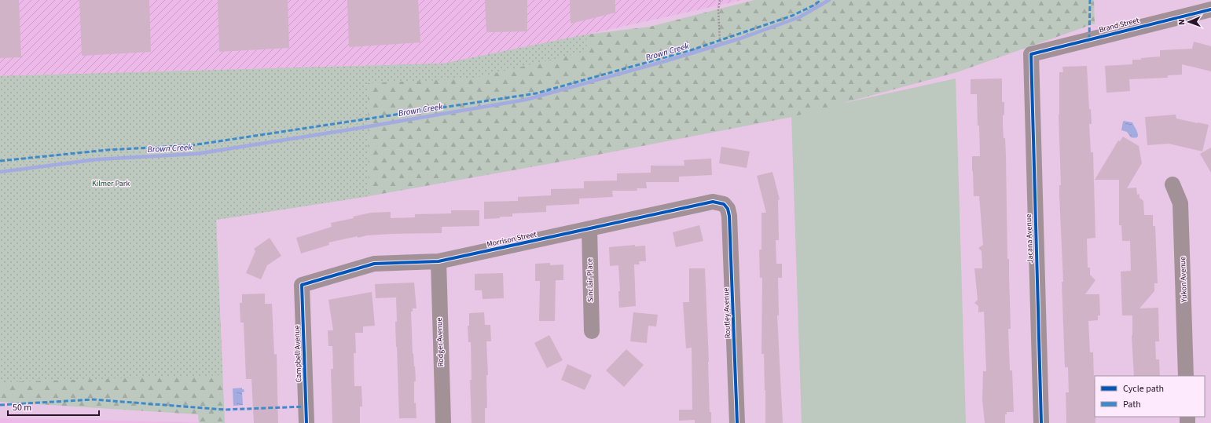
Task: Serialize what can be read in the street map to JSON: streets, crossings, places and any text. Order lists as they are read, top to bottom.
{
  "streets": {
    "street": [
      "Brand Street",
      "Jacana Avenue",
      "Morrison Street",
      "Yukon Avenue",
      "Sinclair Place",
      "Routley Avenue",
      "Rodger Avenue",
      "Campbell Avenue"
    ]
  },
  "crossings": [
    ["Brand Street", "Jacana Avenue"],
    ["Morrison Street", "Sinclair Place"],
    ["Morrison Street", "Routley Avenue"],
    ["Morrison Street", "Rodger Avenue"],
    ["Morrison Street", "Campbell Avenue"]
  ],
  "water": ["Brown Creek"],
  "parks": ["Kilmer Park"],
  "legend": ["Cycle path", "Path"],
  "scale_bar": "50 m",
  "north": "left"
}
